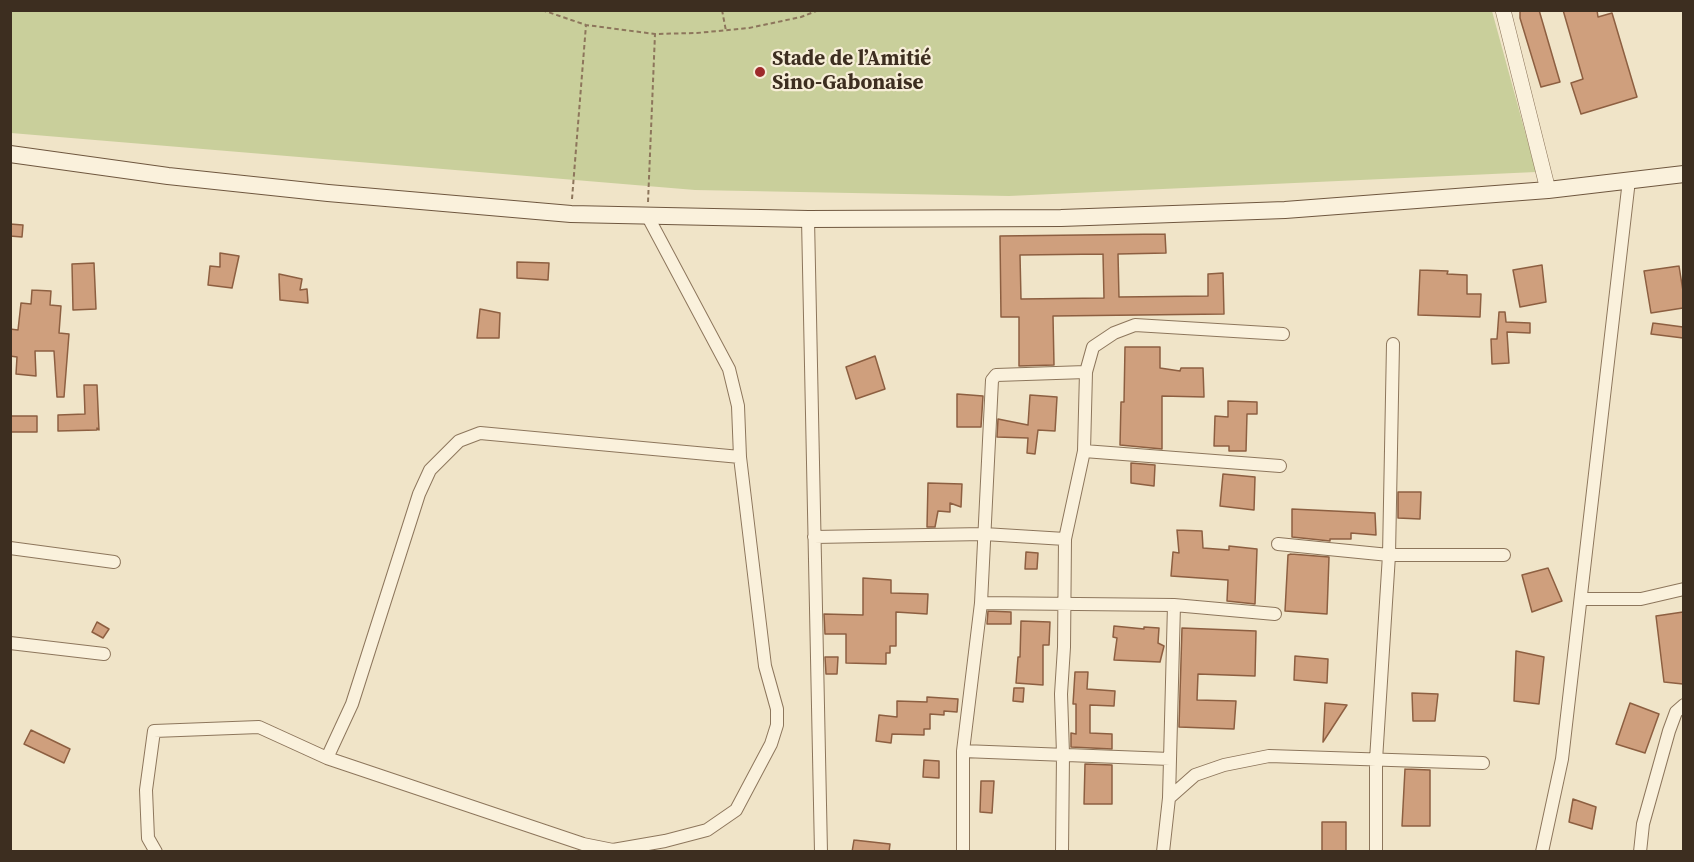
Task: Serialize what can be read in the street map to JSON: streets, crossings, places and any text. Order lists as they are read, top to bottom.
{
  "places": ["Stade de l’Amitié Sino-Gabonaise"]
}
